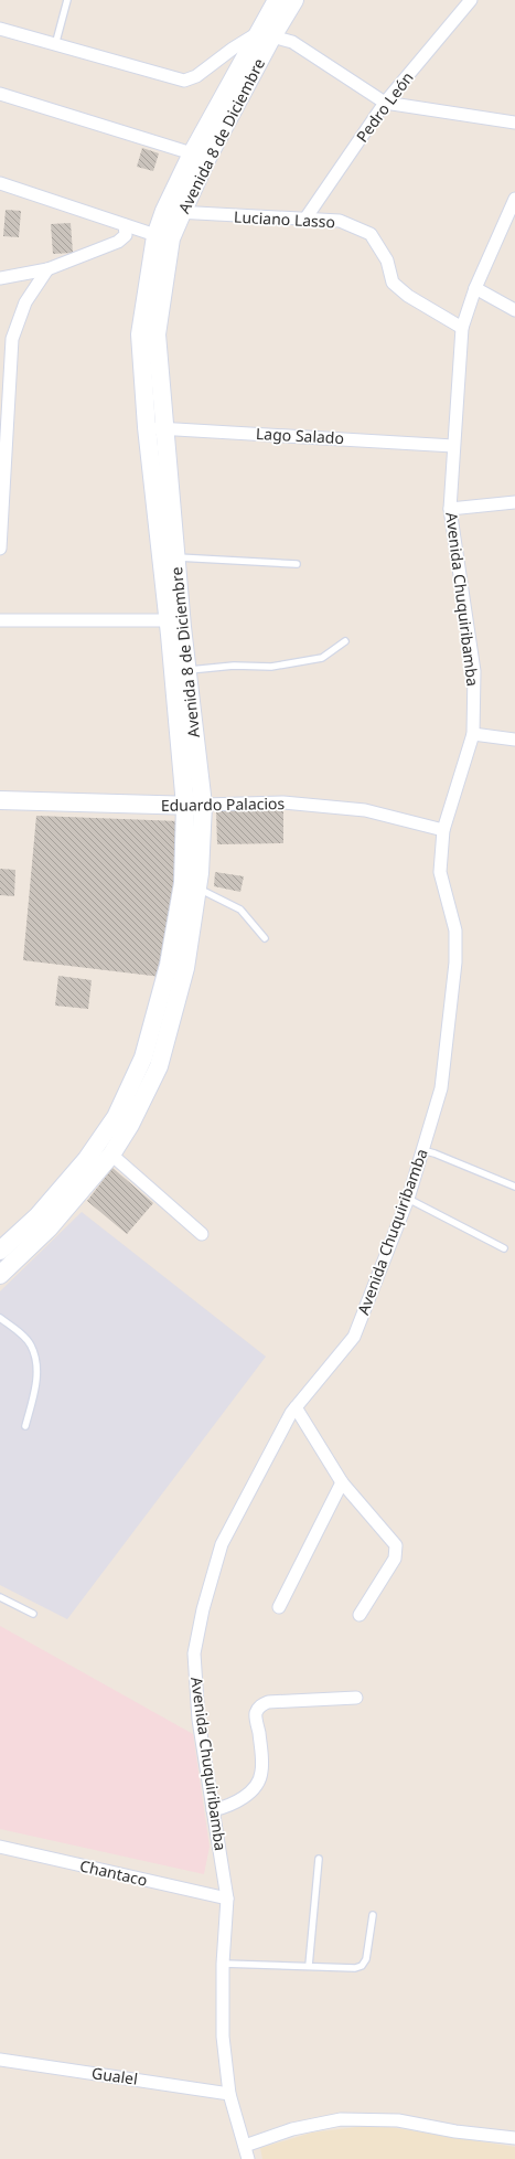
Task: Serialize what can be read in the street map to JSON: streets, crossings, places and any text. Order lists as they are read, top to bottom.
{
  "streets": {
    "main road": ["Avenida 8 de Diciembre", "Eduardo Palacios"],
    "street": [
      "Pedro León",
      "Luciano Lasso",
      "Lago Salado",
      "Avenida Chuquiribamba",
      "Chantaco",
      "Gualel"
    ]
  },
  "crossings": [
    ["Pedro León", "Luciano Lasso"],
    ["Avenida 8 de Diciembre", "Luciano Lasso"],
    ["Avenida 8 de Diciembre", "Lago Salado"],
    ["Avenida 8 de Diciembre", "Eduardo Palacios"],
    ["Luciano Lasso", "Avenida Chuquiribamba"],
    ["Lago Salado", "Avenida Chuquiribamba"],
    ["Avenida Chuquiribamba", "Eduardo Palacios"],
    ["Avenida Chuquiribamba", "Chantaco"],
    ["Avenida Chuquiribamba", "Gualel"]
  ]
}
